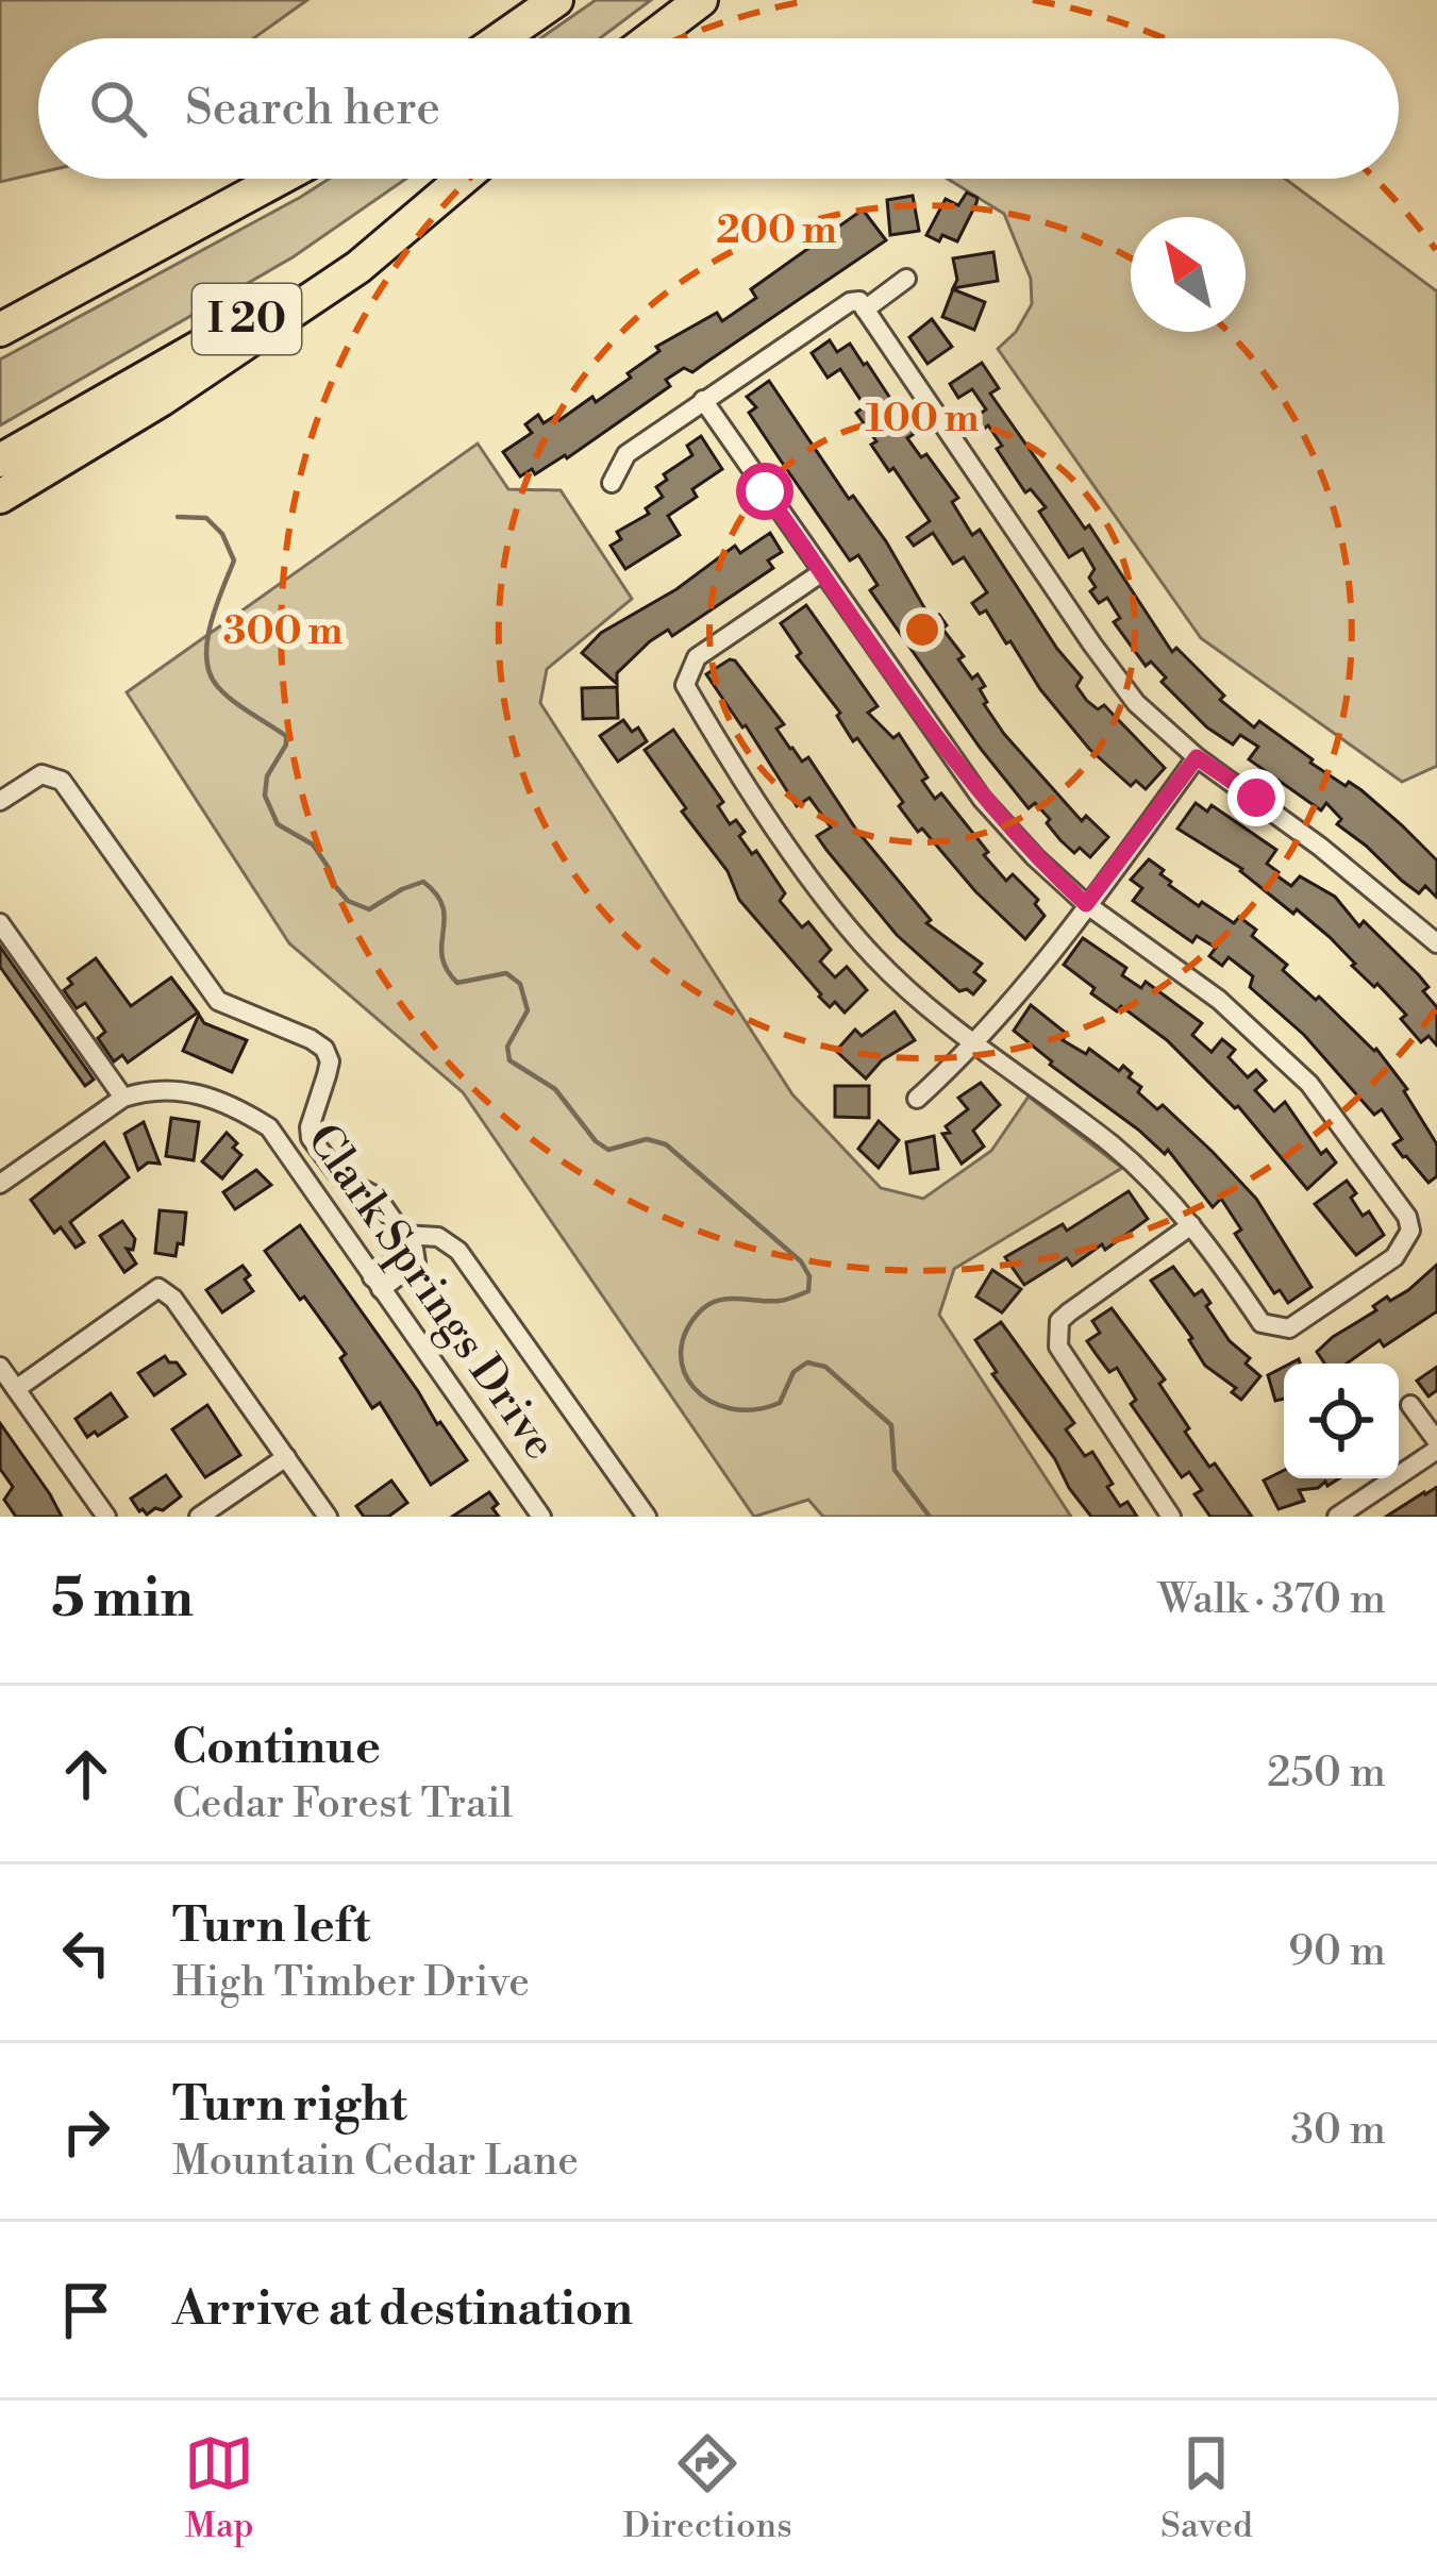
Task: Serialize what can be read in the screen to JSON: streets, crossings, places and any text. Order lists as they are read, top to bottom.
{
  "streets": {
    "highway": ["I 20"],
    "street": ["Clark Springs Drive"]
  },
  "north": "top left",
  "page": {
    "search": "Search here",
    "heading": ["5 min", "Walk · 370 m"],
    "list": [
      ["Continue", "Cedar Forest Trail", "250 m"],
      ["Turn left", "High Timber Drive", "90 m"],
      ["Turn right", "Mountain Cedar Lane", "30 m"],
      "Arrive at destination"
    ],
    "nav": ["Map", "Directions", "Saved"]
  },
  "rings": ["200 m", "100 m", "300 m"]
}
